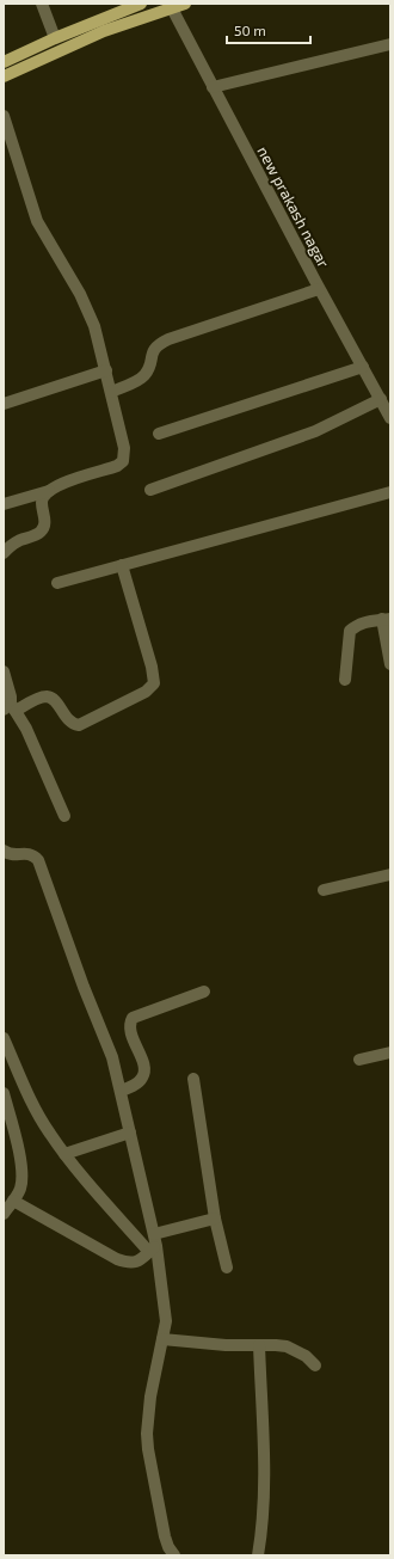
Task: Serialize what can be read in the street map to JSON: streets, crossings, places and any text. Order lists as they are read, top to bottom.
{
  "streets": {
    "street": ["new prakash nagar"]
  },
  "scale_bar": "50 m"
}
